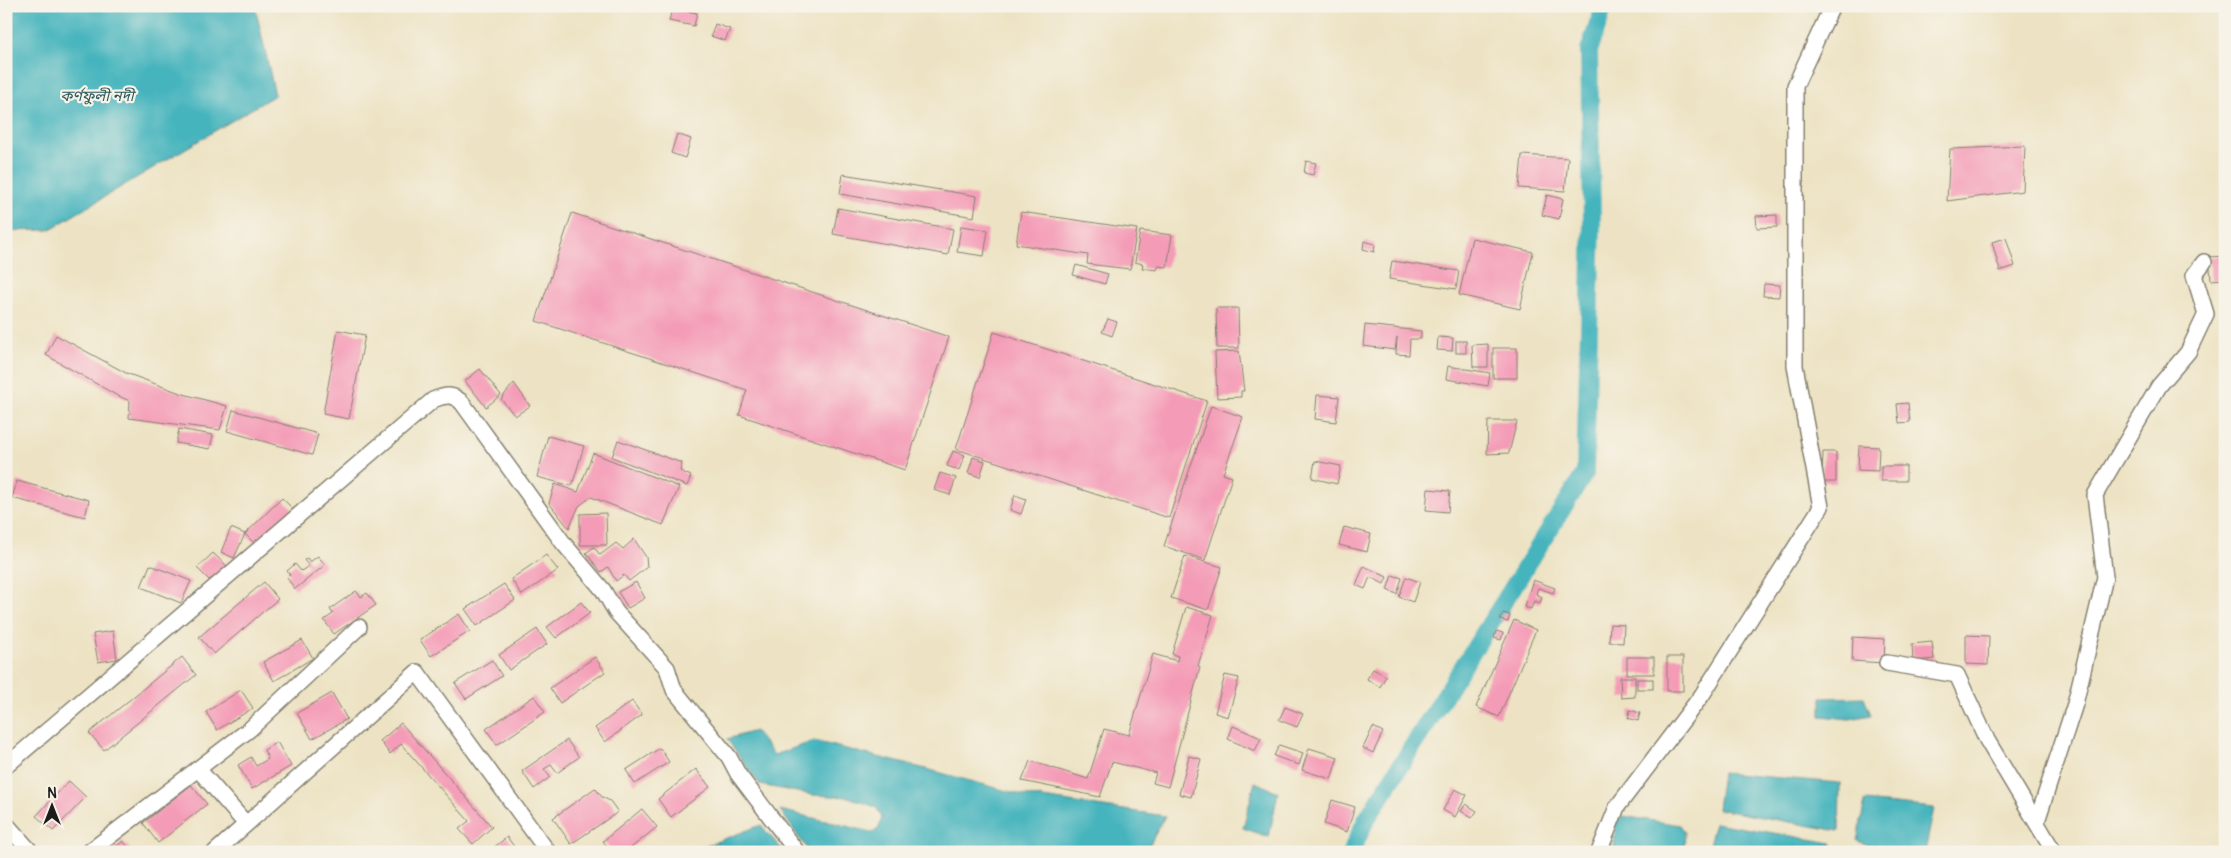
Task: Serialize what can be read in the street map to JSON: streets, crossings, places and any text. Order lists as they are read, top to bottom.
{
  "water": ["কর্ণফুলী নদী"],
  "north": "top"
}
